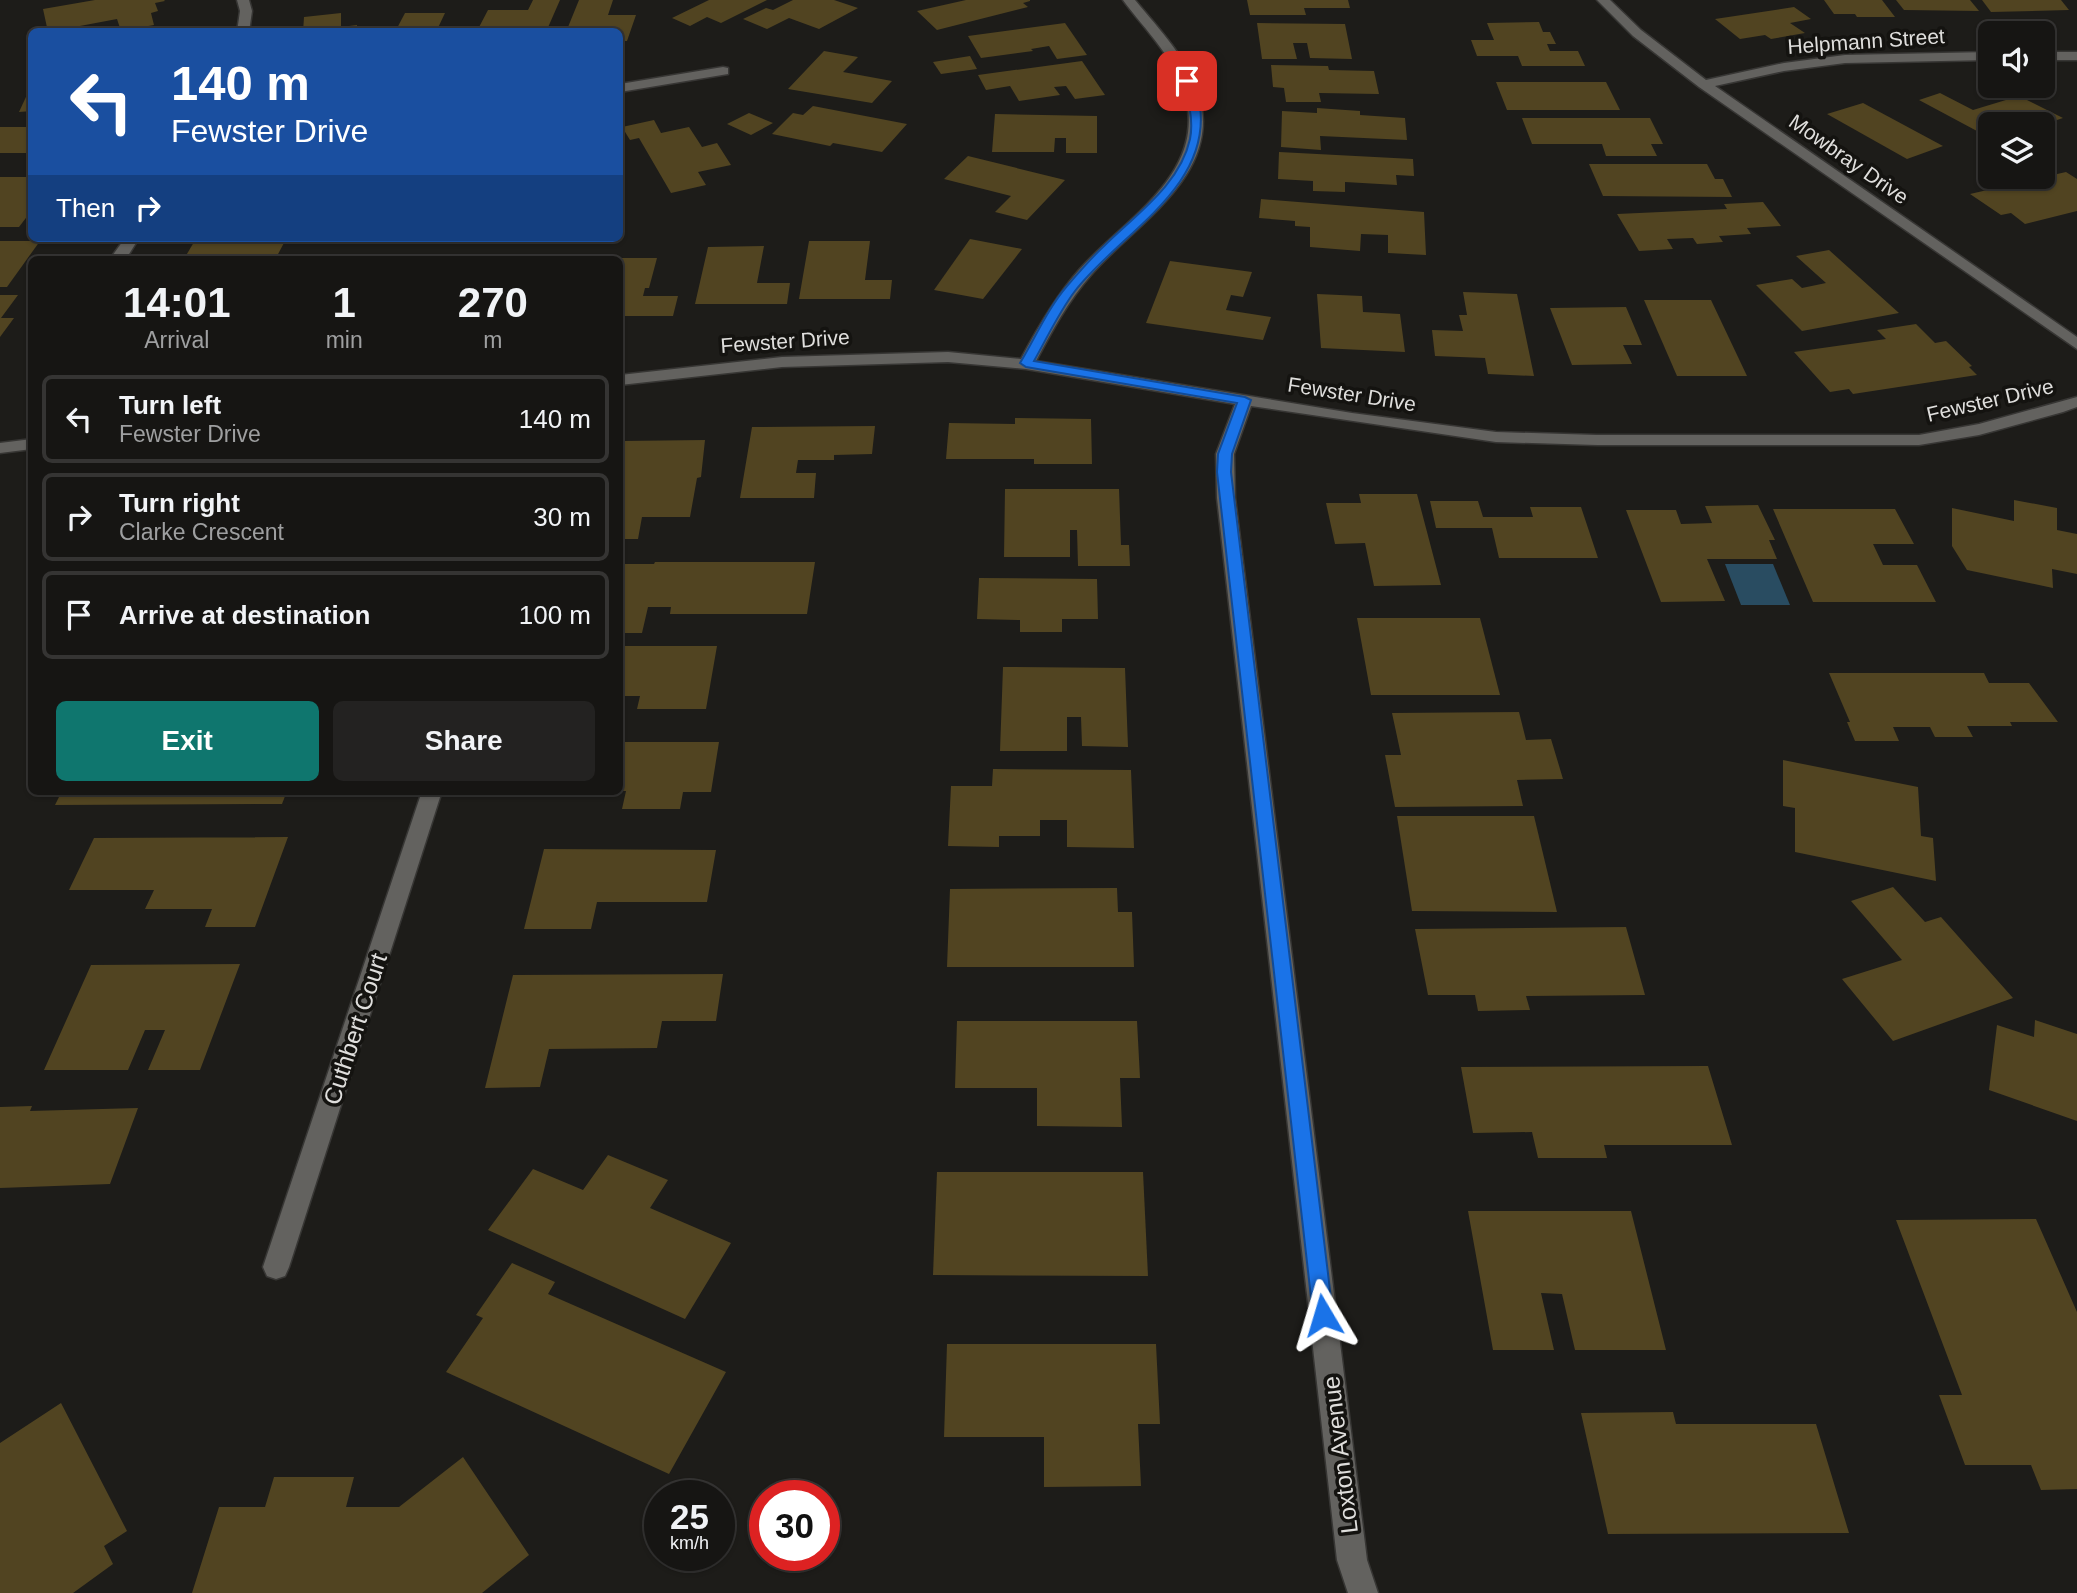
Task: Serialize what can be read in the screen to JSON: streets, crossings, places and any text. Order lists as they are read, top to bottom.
{
  "streets": {
    "street": [
      "Helpmann Street",
      "Mowbray Drive",
      "Fewster Drive",
      "Cuthbert Court",
      "Loxton Avenue"
    ]
  },
  "crossings": [
    ["Helpmann Street", "Mowbray Drive"],
    ["Fewster Drive", "Loxton Avenue"]
  ],
  "page": {
    "turn": ["140 m", "Fewster Drive"],
    "then": "Then",
    "eta": [
      "14:01",
      "Arrival",
      "1",
      "min",
      "270",
      "m"
    ],
    "list": [
      {
        "name": "Turn left",
        "note": "Fewster Drive",
        "value": "140 m"
      },
      {
        "name": "Turn right",
        "note": "Clarke Crescent",
        "value": "30 m"
      },
      {
        "name": "Arrive at destination",
        "value": "100 m"
      }
    ],
    "buttons": ["Exit", "Share"],
    "speed": "25 km/h",
    "limit": "30"
  }
}
